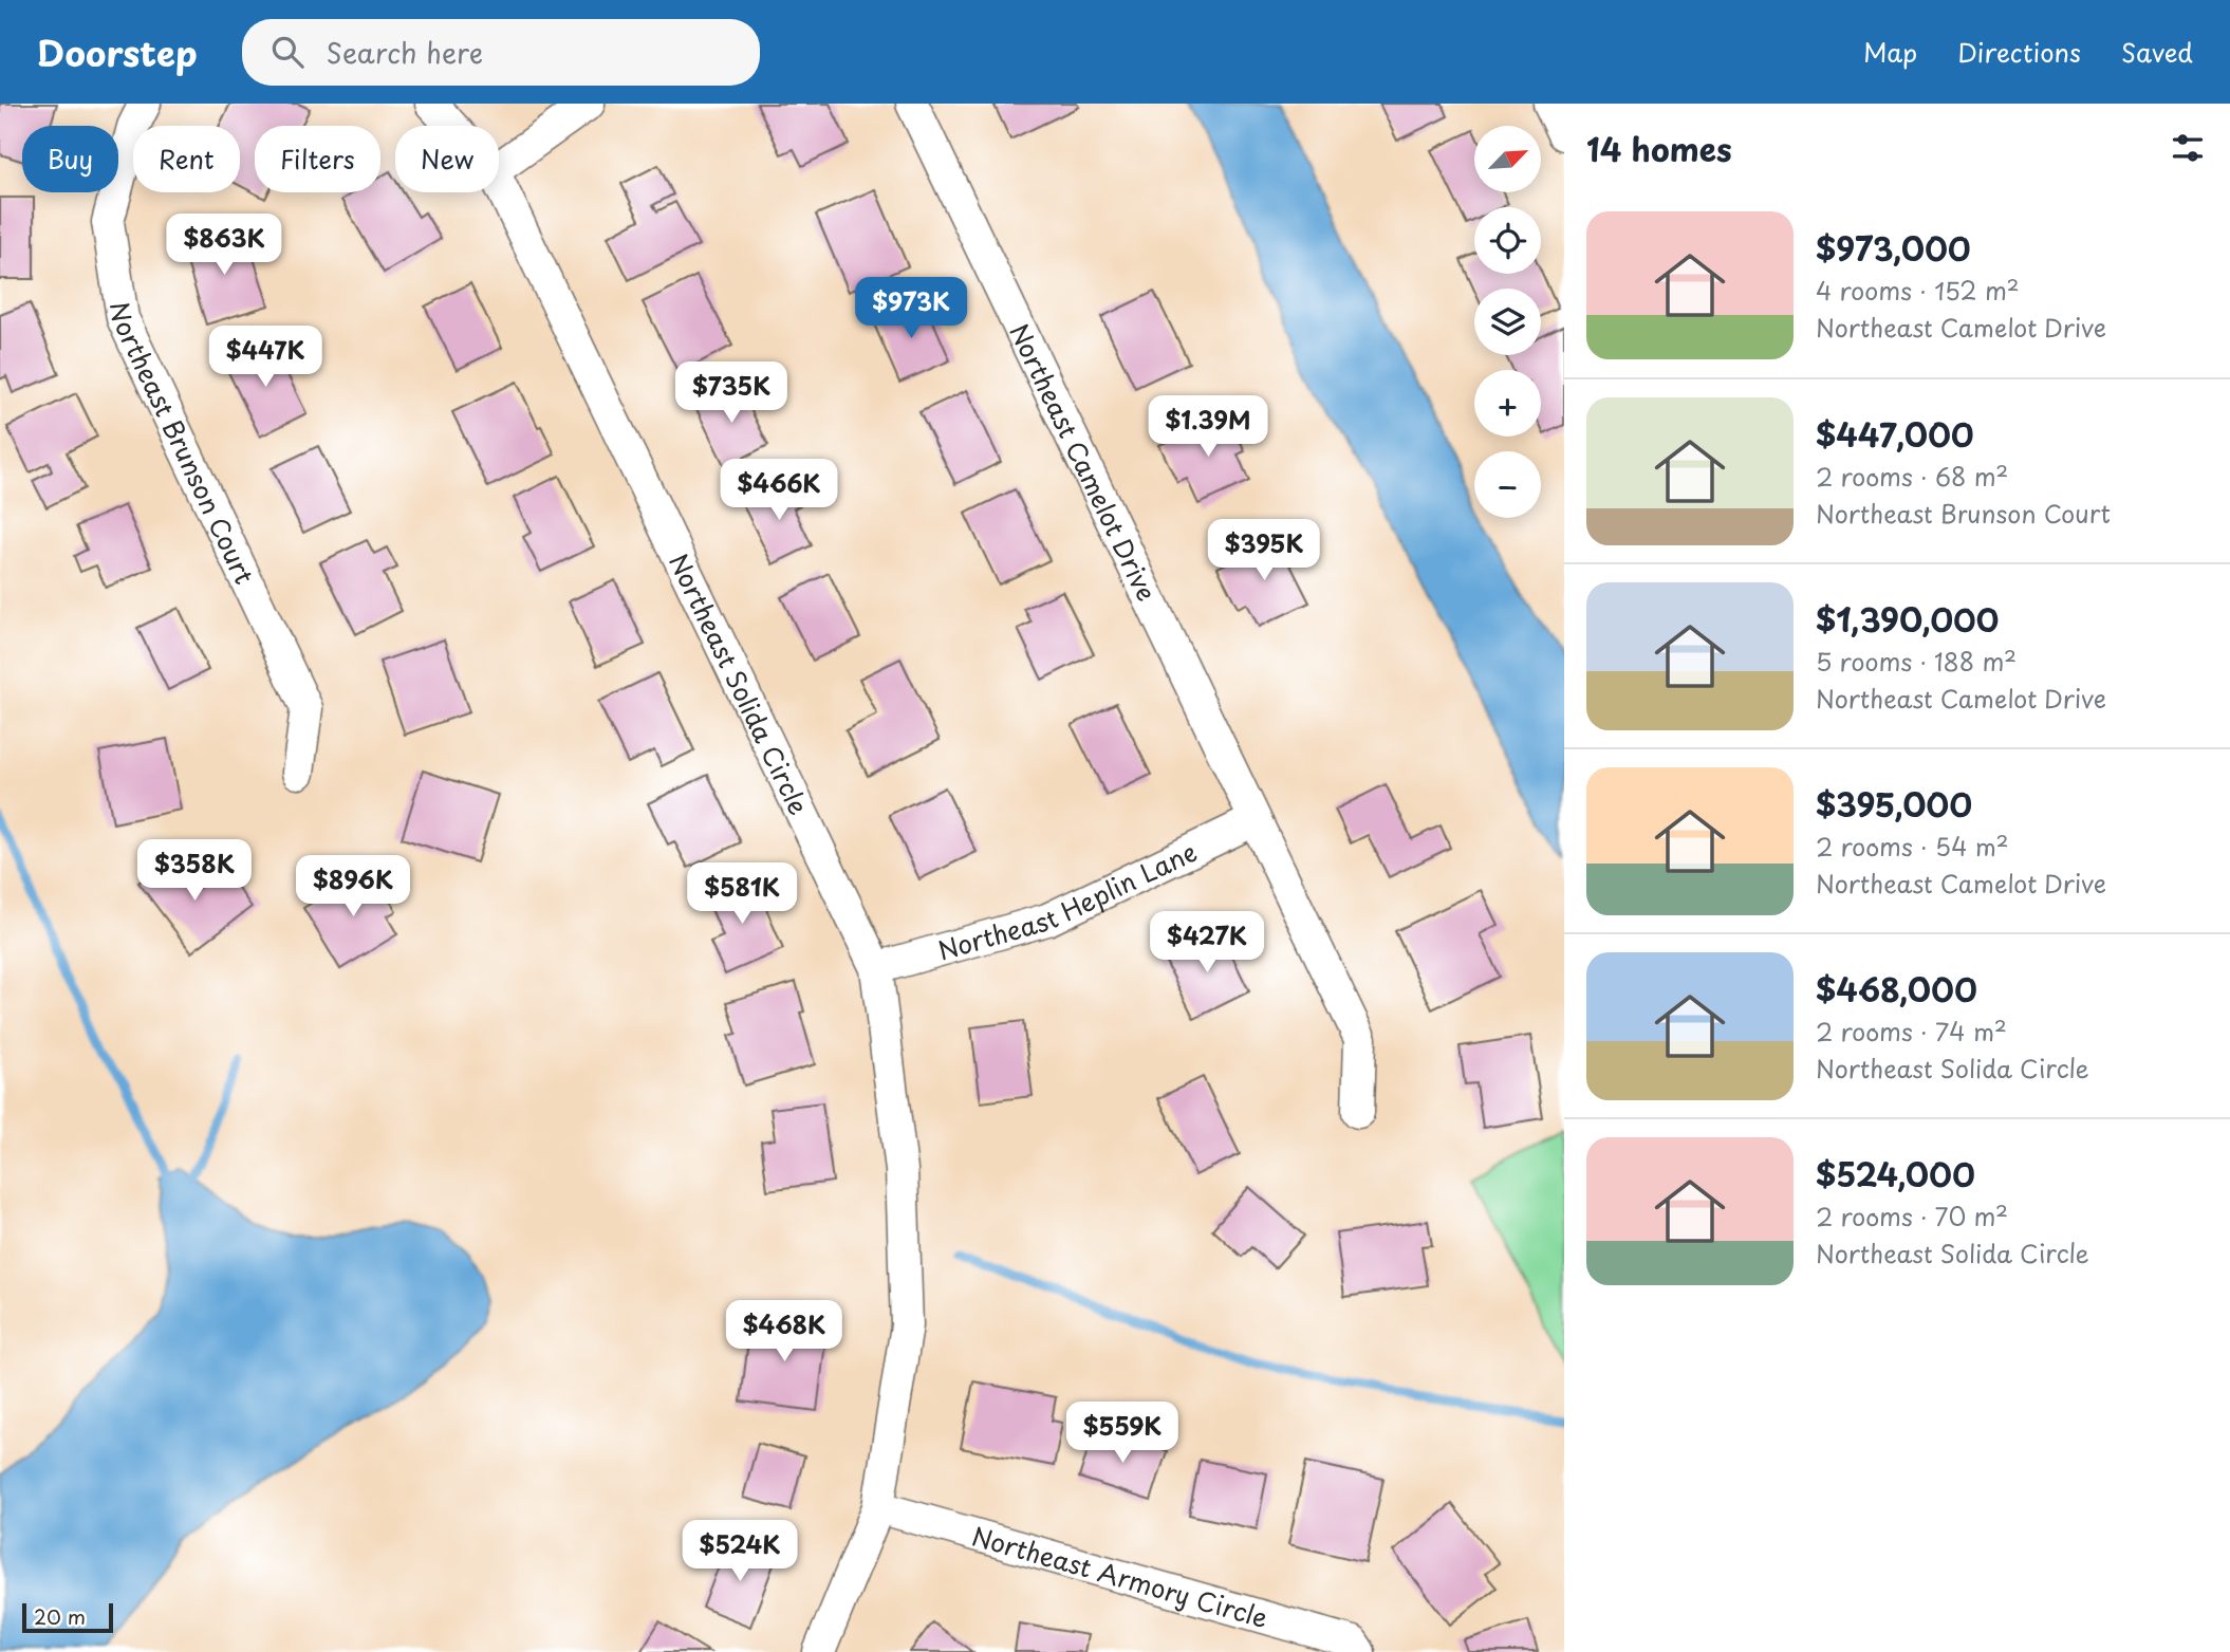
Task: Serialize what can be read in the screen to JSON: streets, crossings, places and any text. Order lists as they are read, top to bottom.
{
  "streets": {
    "street": [
      "Northeast Brunson Court",
      "Northeast Camelot Drive",
      "Northeast Solida Circle",
      "Northeast Heplin Lane",
      "Northeast Armory Circle"
    ]
  },
  "crossings": [
    ["Northeast Camelot Drive", "Northeast Heplin Lane"],
    ["Northeast Solida Circle", "Northeast Heplin Lane"],
    ["Northeast Solida Circle", "Northeast Armory Circle"]
  ],
  "scale_bar": "20 m",
  "north": "top right",
  "page": {
    "header": "Doorstep",
    "search": "Search here",
    "nav": ["Map", "Directions", "Saved"],
    "heading": "14 homes",
    "map_buttons": ["+", "−"],
    "chip": [
      "Buy",
      "Rent",
      "Filters",
      "New"
    ],
    "list": [
      {
        "name": "$973,000",
        "note": "4 rooms · 152 m² · Northeast Camelot Drive"
      },
      {
        "name": "$447,000",
        "note": "2 rooms · 68 m² · Northeast Brunson Court"
      },
      {
        "name": "$1,390,000",
        "note": "5 rooms · 188 m² · Northeast Camelot Drive"
      },
      {
        "name": "$395,000",
        "note": "2 rooms · 54 m² · Northeast Camelot Drive"
      },
      {
        "name": "$468,000",
        "note": "2 rooms · 74 m² · Northeast Solida Circle"
      },
      {
        "name": "$524,000",
        "note": "2 rooms · 70 m² · Northeast Solida Circle"
      }
    ],
    "price": [
      "$863K",
      "$973K",
      "$447K",
      "$735K",
      "$1.39M",
      "$466K",
      "$395K",
      "$358K",
      "$896K",
      "$581K",
      "$427K",
      "$468K",
      "$559K",
      "$524K"
    ],
    "scale": "20 m"
  }
}
